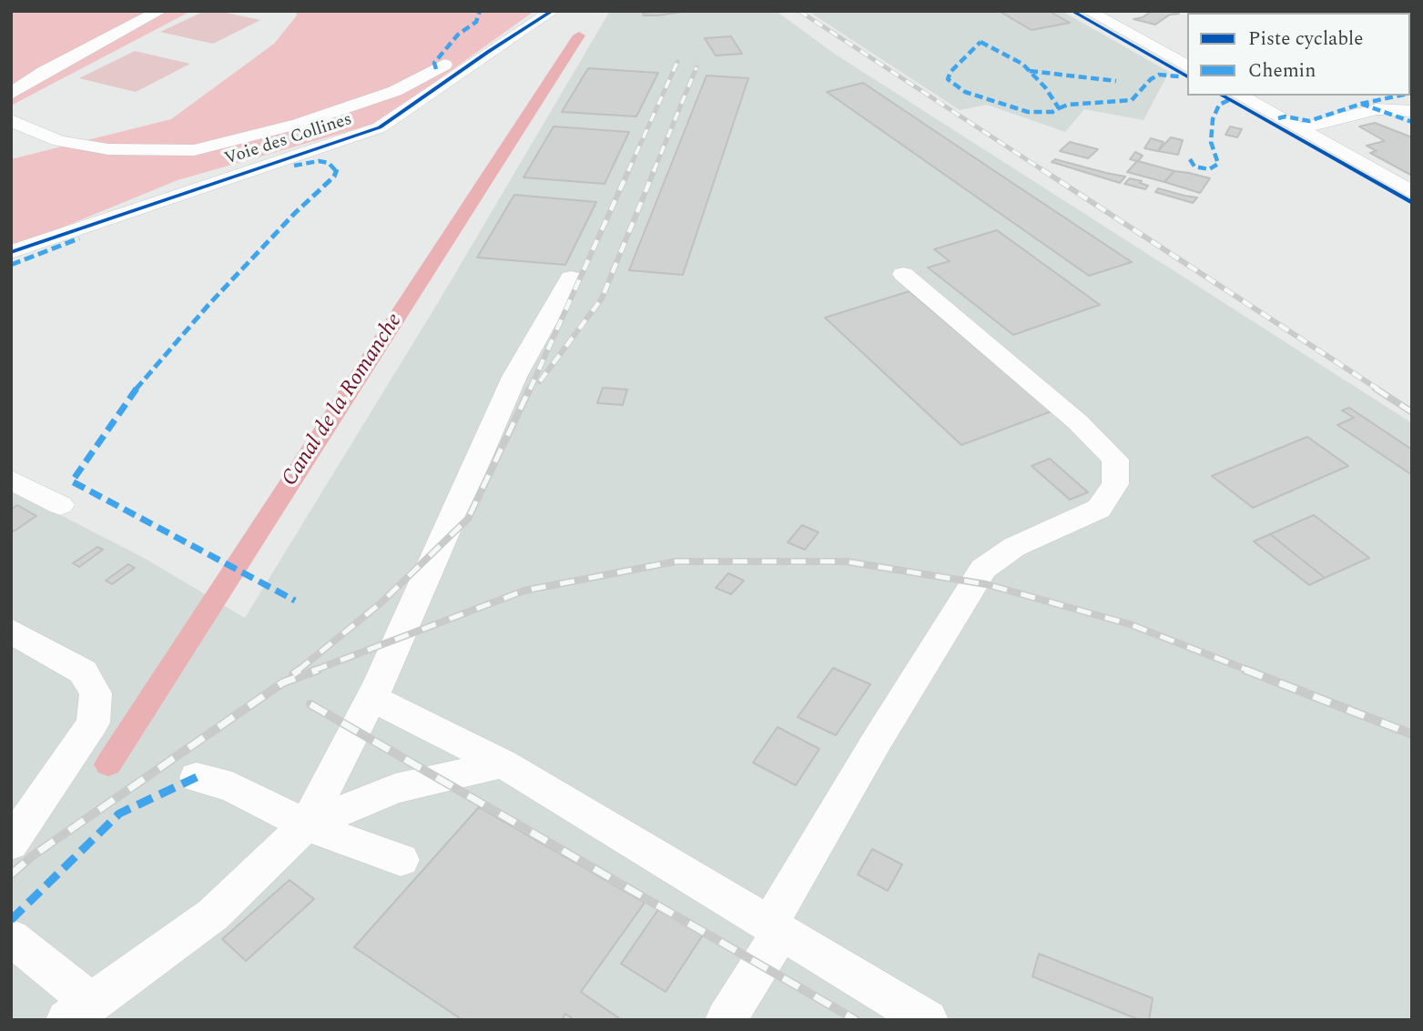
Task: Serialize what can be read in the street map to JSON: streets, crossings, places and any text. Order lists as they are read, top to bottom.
{
  "streets": {
    "street": ["Voie des Collines"]
  },
  "water": ["Canal de la Romanche"],
  "legend": ["Piste cyclable", "Chemin"]
}
